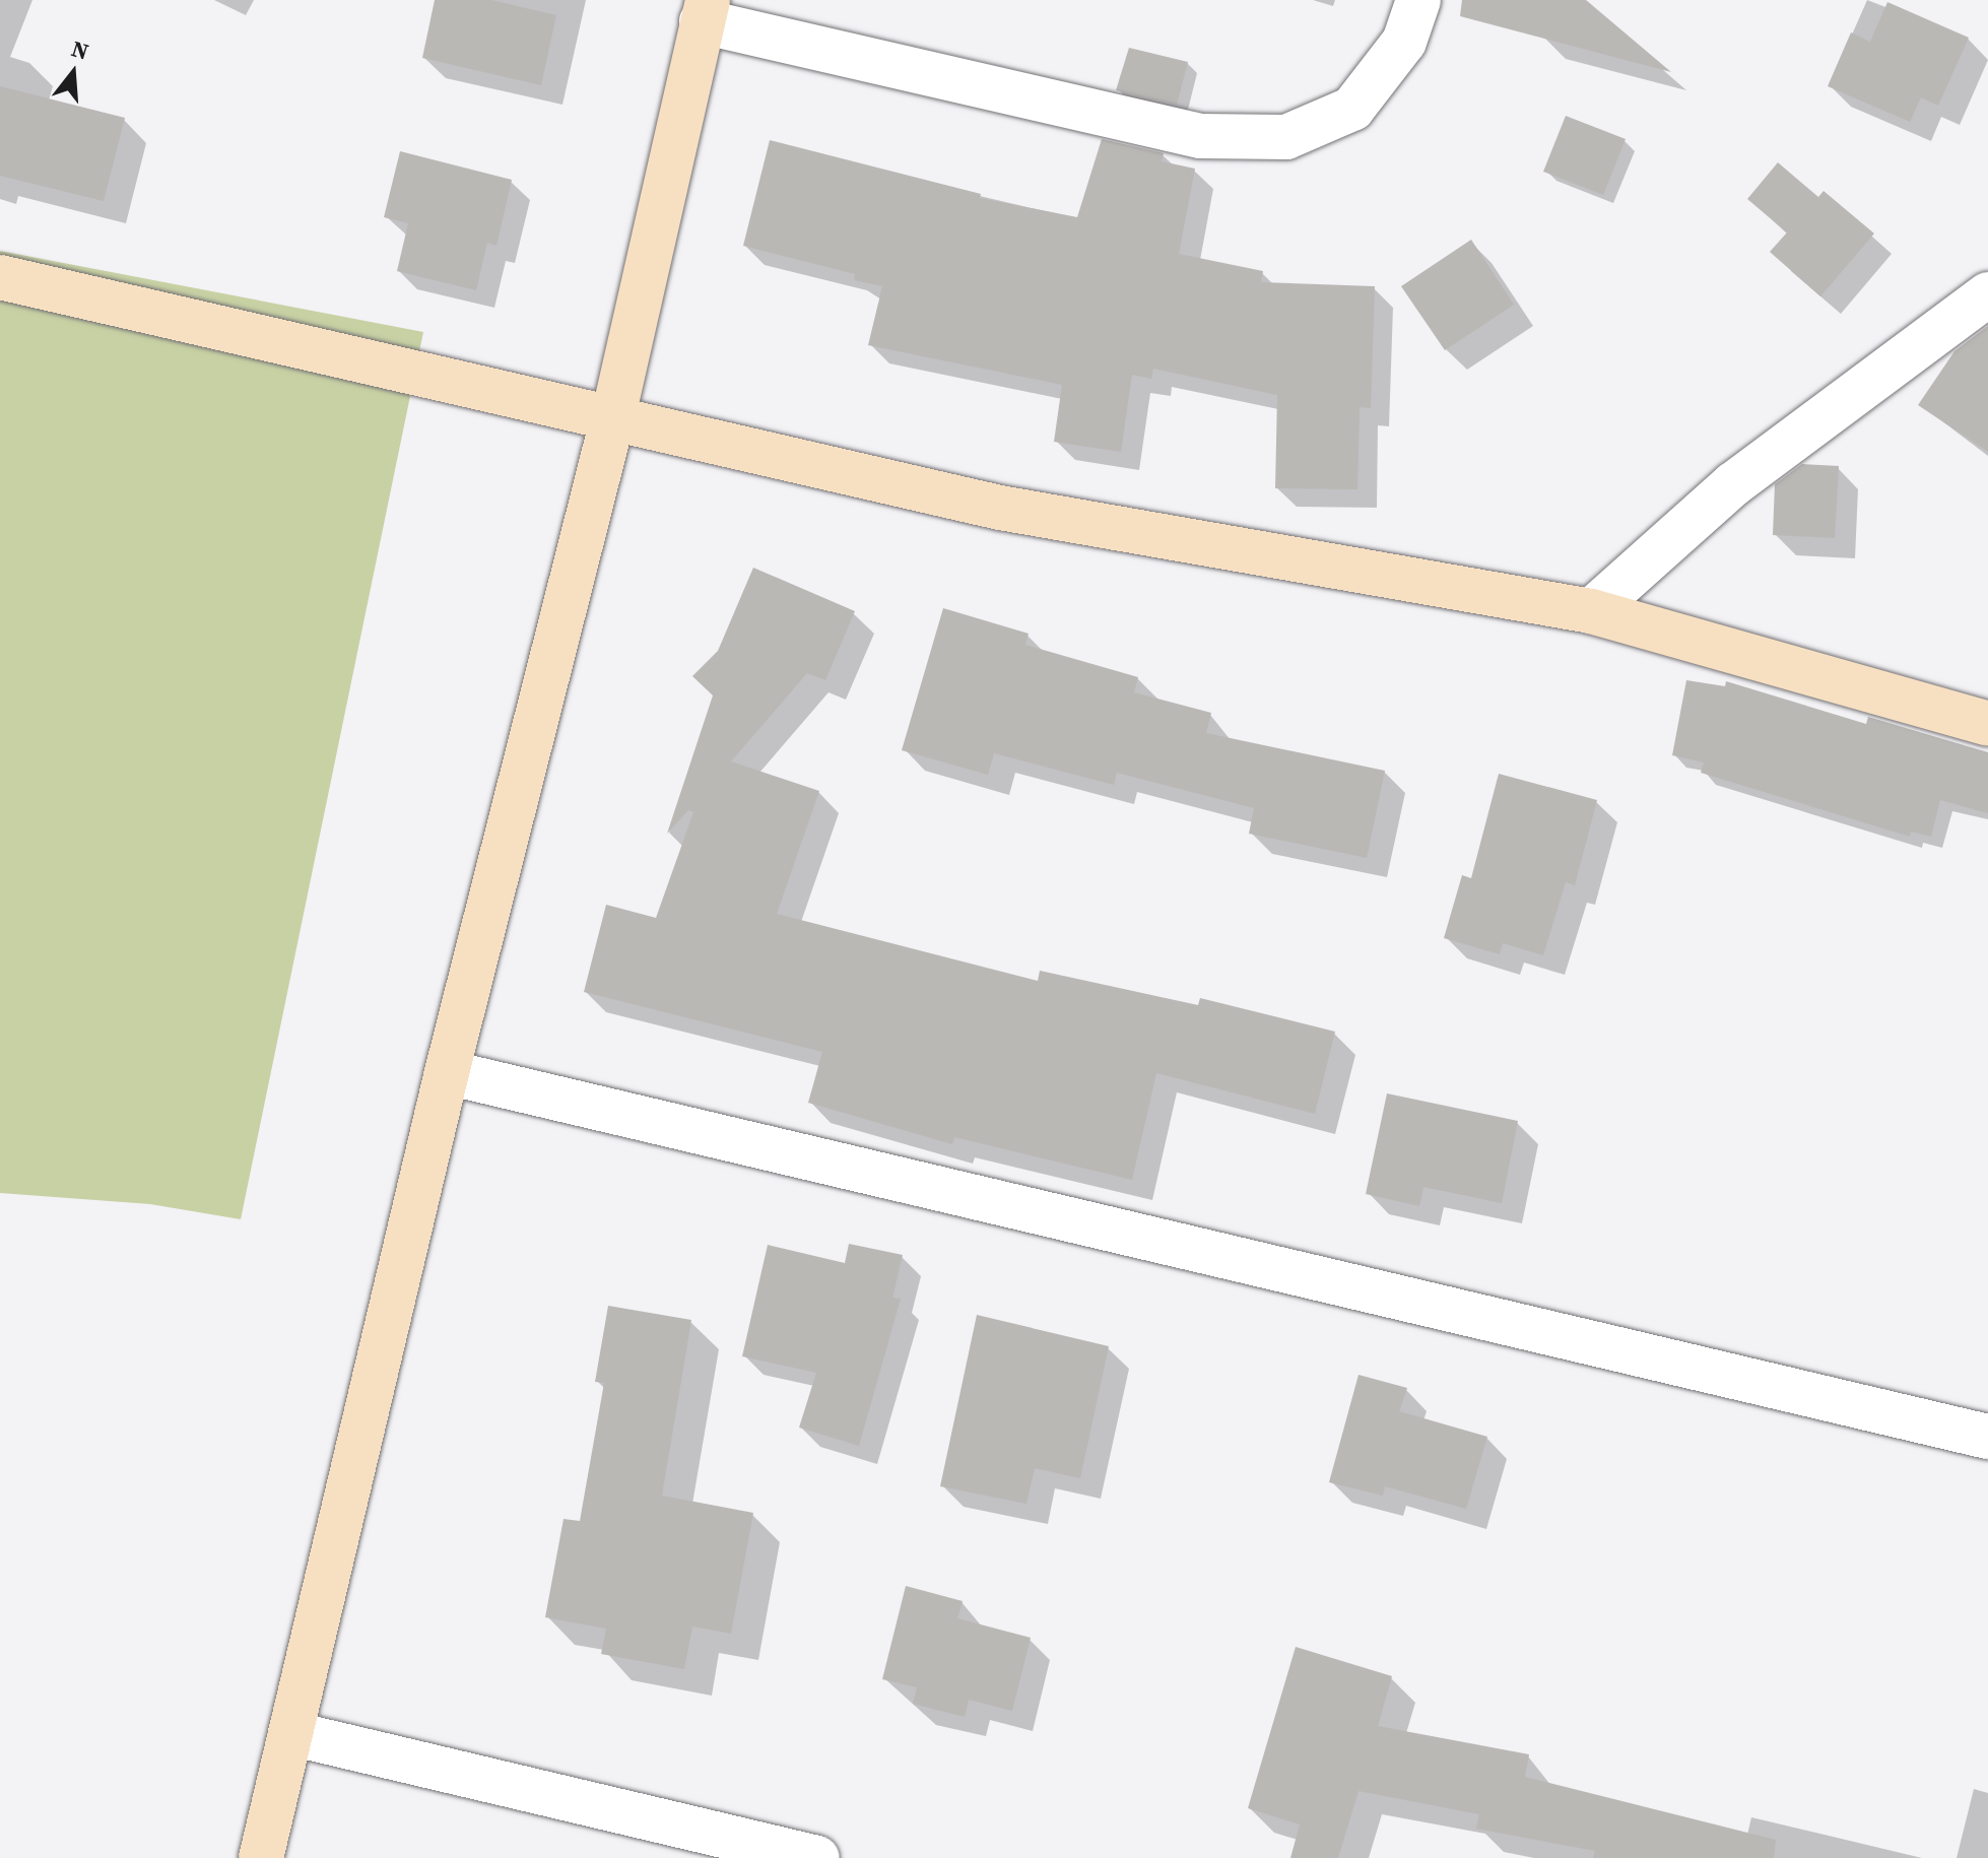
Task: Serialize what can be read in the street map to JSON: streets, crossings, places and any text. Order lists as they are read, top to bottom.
{
  "north": "top"
}
